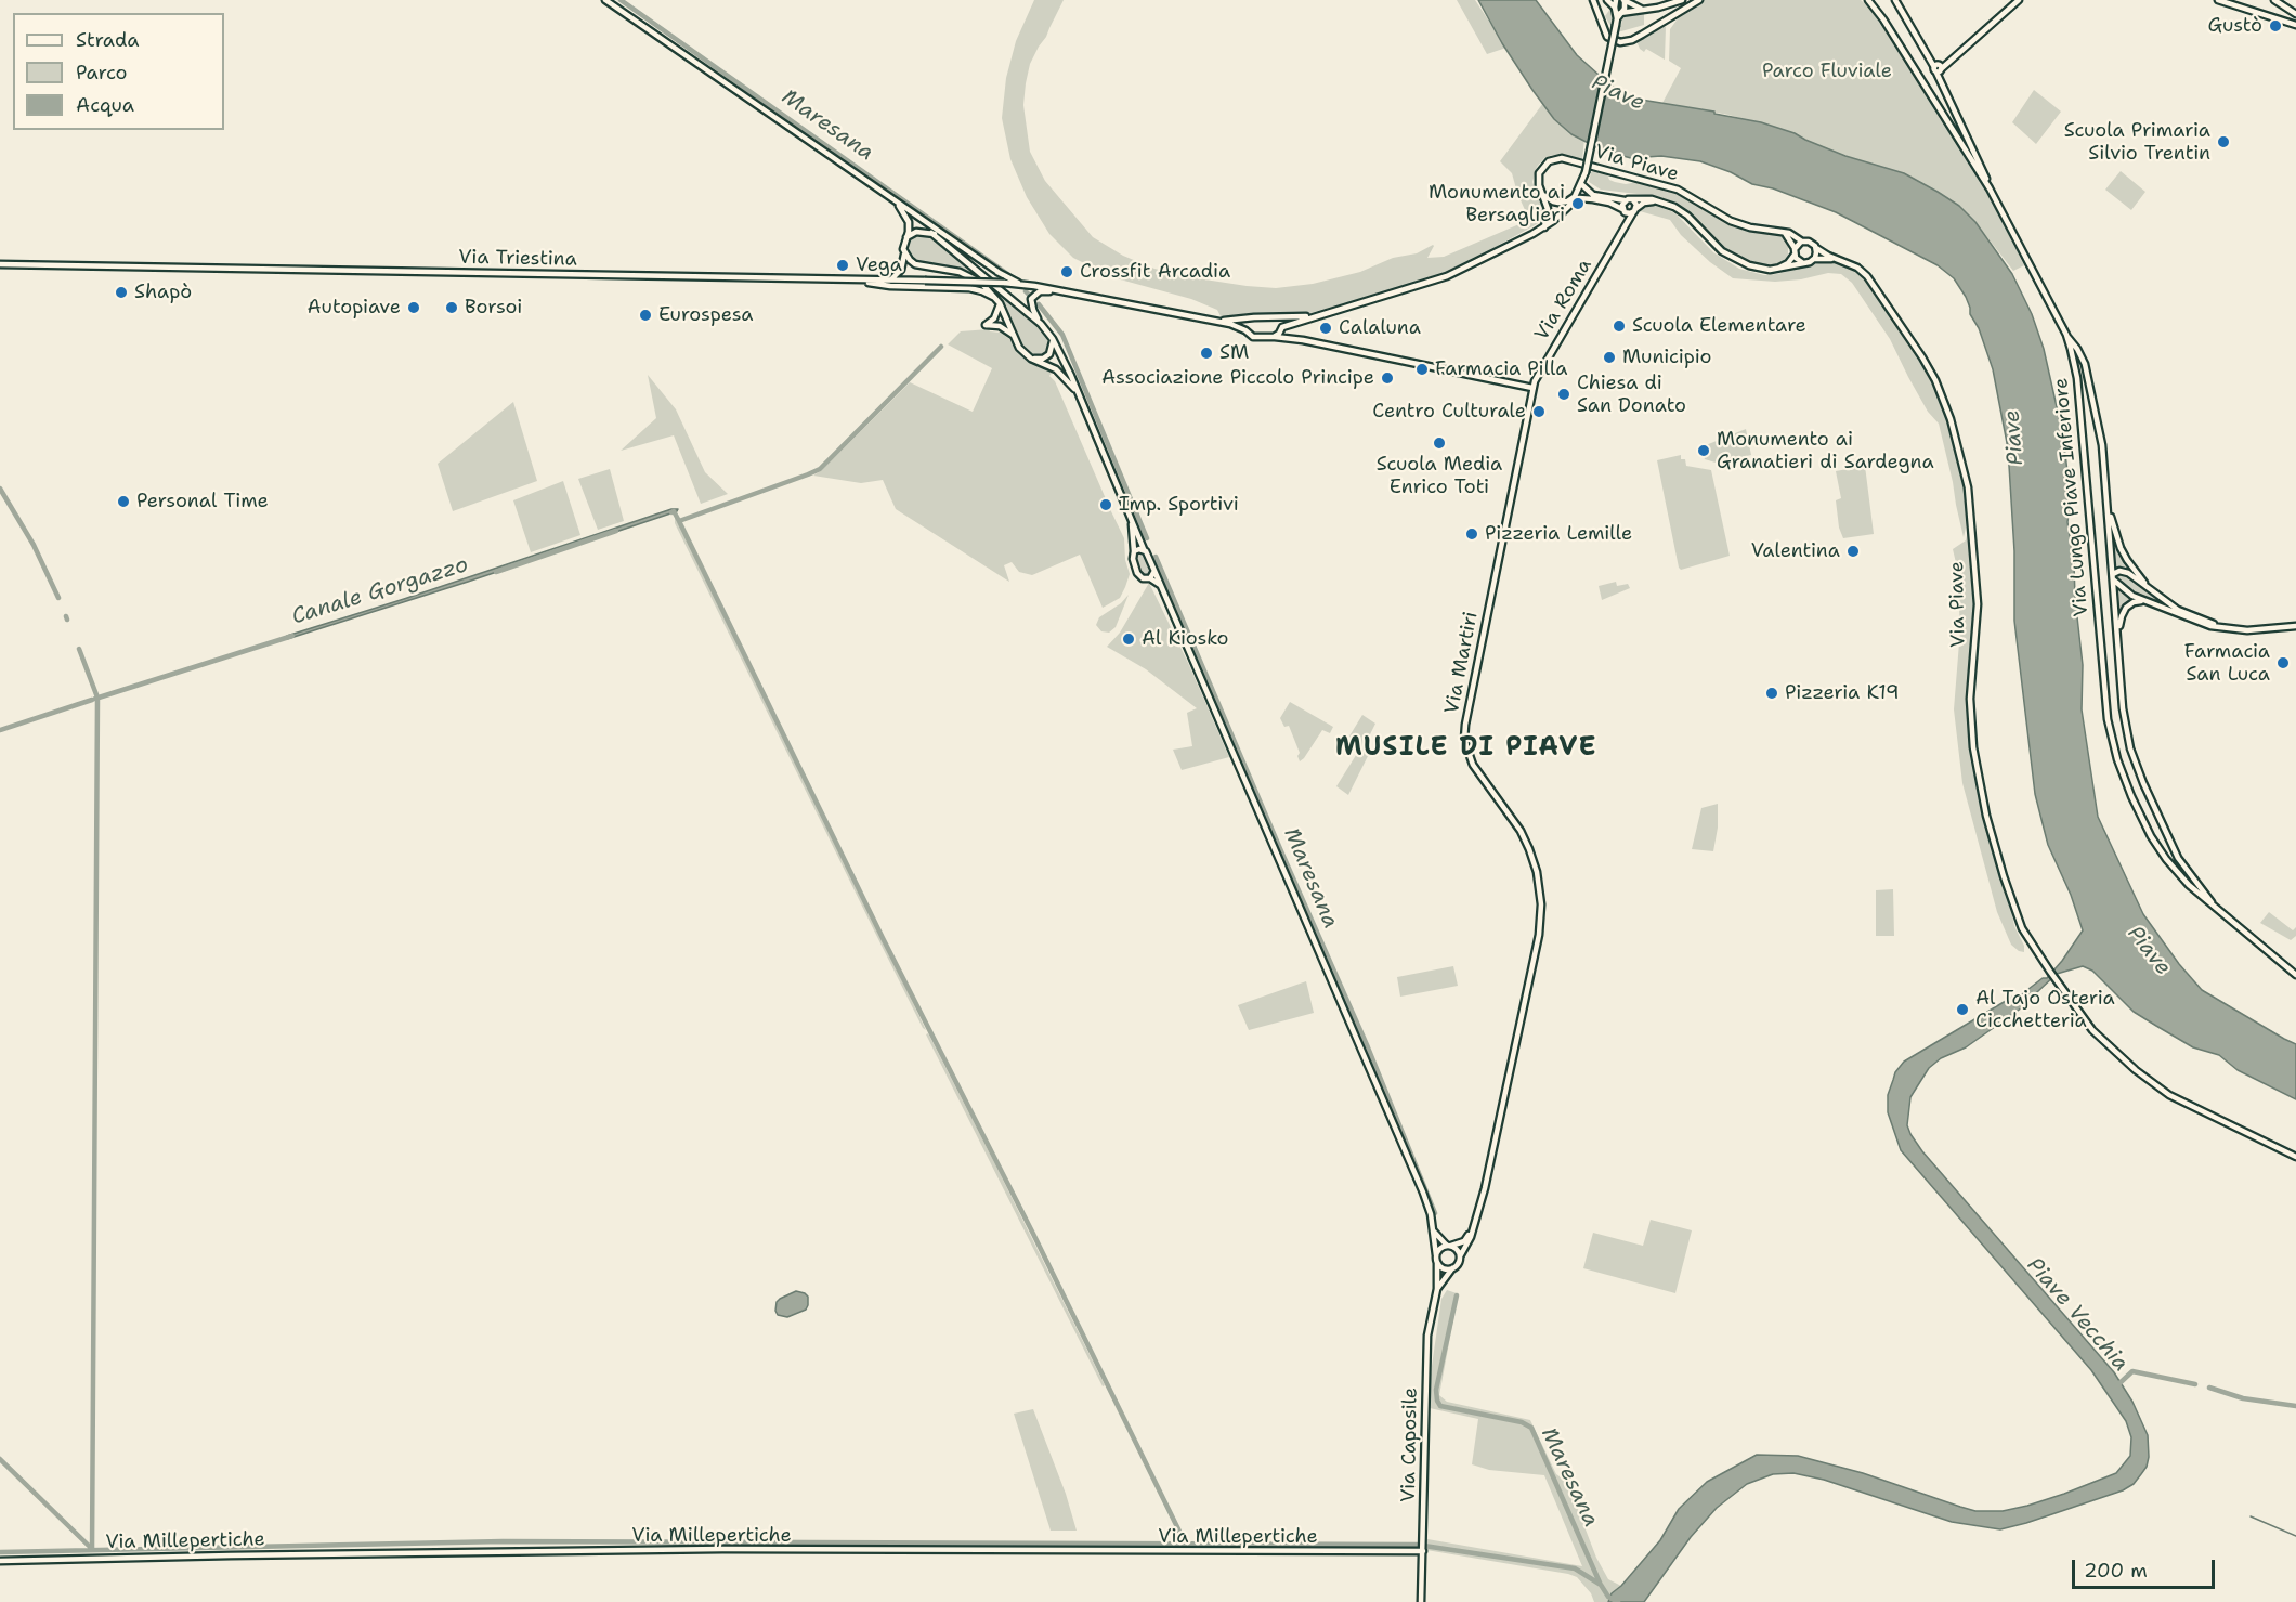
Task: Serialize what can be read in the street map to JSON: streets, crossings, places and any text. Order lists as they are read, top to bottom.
{
  "streets": {
    "street": [
      "Via Piave",
      "Via Triestina",
      "Via Roma",
      "Via Lungo Piave Inferiore",
      "Via Martiri",
      "Via Caposile",
      "Via Millepertiche"
    ]
  },
  "crossings": [
    ["Via Piave", "Via Roma"],
    ["Via Roma", "Via Martiri"],
    ["Via Martiri", "Via Caposile"],
    ["Via Caposile", "Via Millepertiche"]
  ],
  "districts": ["MUSILE DI PIAVE"],
  "water": [
    "Piave",
    "Maresana",
    "Canale Gorgazzo",
    "Piave Vecchia"
  ],
  "parks": ["Parco Fluviale"],
  "places": [
    "Gustò",
    "Scuola Primaria Silvio Trentin",
    "Monumento ai Bersaglieri",
    "Vega",
    "Crossfit Arcadia",
    "Shapò",
    "Autopiave",
    "Borsoi",
    "Eurospesa",
    "Scuola Elementare",
    "Calaluna",
    "SM",
    "Municipio",
    "Farmacia Pilla",
    "Associazione Piccolo Principe",
    "Chiesa di San Donato",
    "Centro Culturale",
    "Scuola Media Enrico Toti",
    "Monumento ai Granatieri di Sardegna",
    "Personal Time",
    "Imp. Sportivi",
    "Pizzeria Lemille",
    "Valentina",
    "Al Kiosko",
    "Farmacia San Luca",
    "Pizzeria K19",
    "Al Tajo Osteria Cicchetteria"
  ],
  "legend": ["Strada", "Parco", "Acqua"],
  "scale_bar": "200 m"
}
